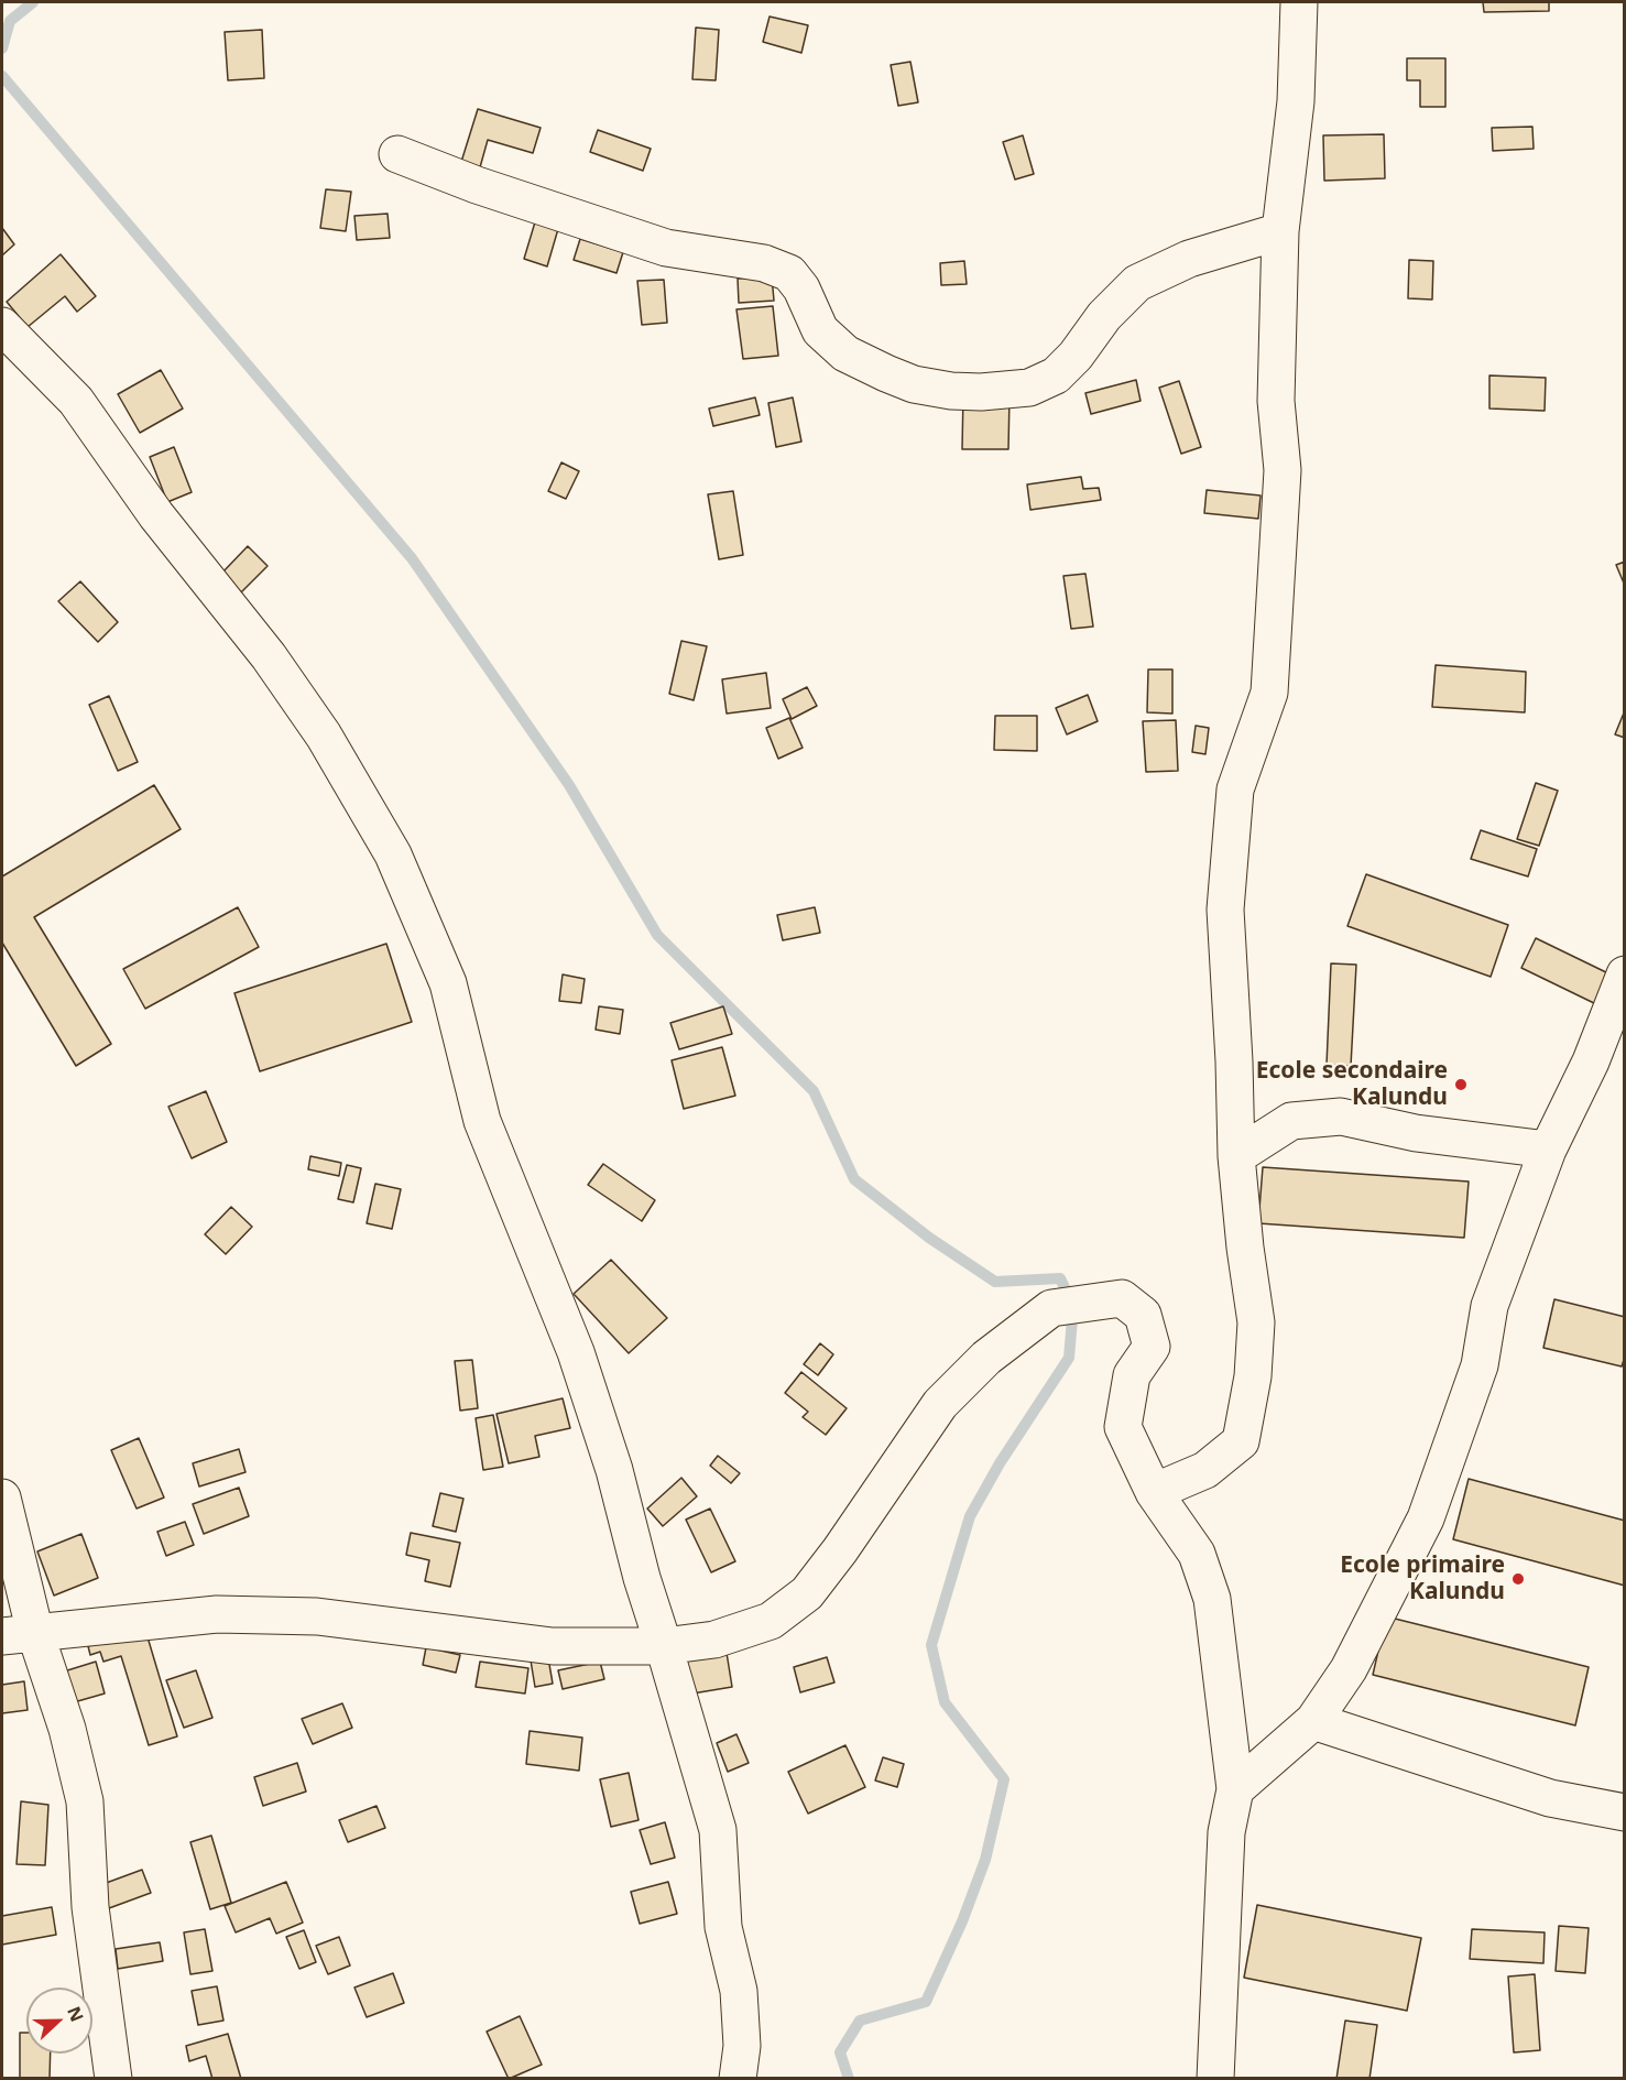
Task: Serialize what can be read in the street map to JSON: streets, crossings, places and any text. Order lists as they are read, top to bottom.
{
  "places": ["Ecole secondaire Kalundu", "Ecole primaire Kalundu"],
  "north": "right"
}
